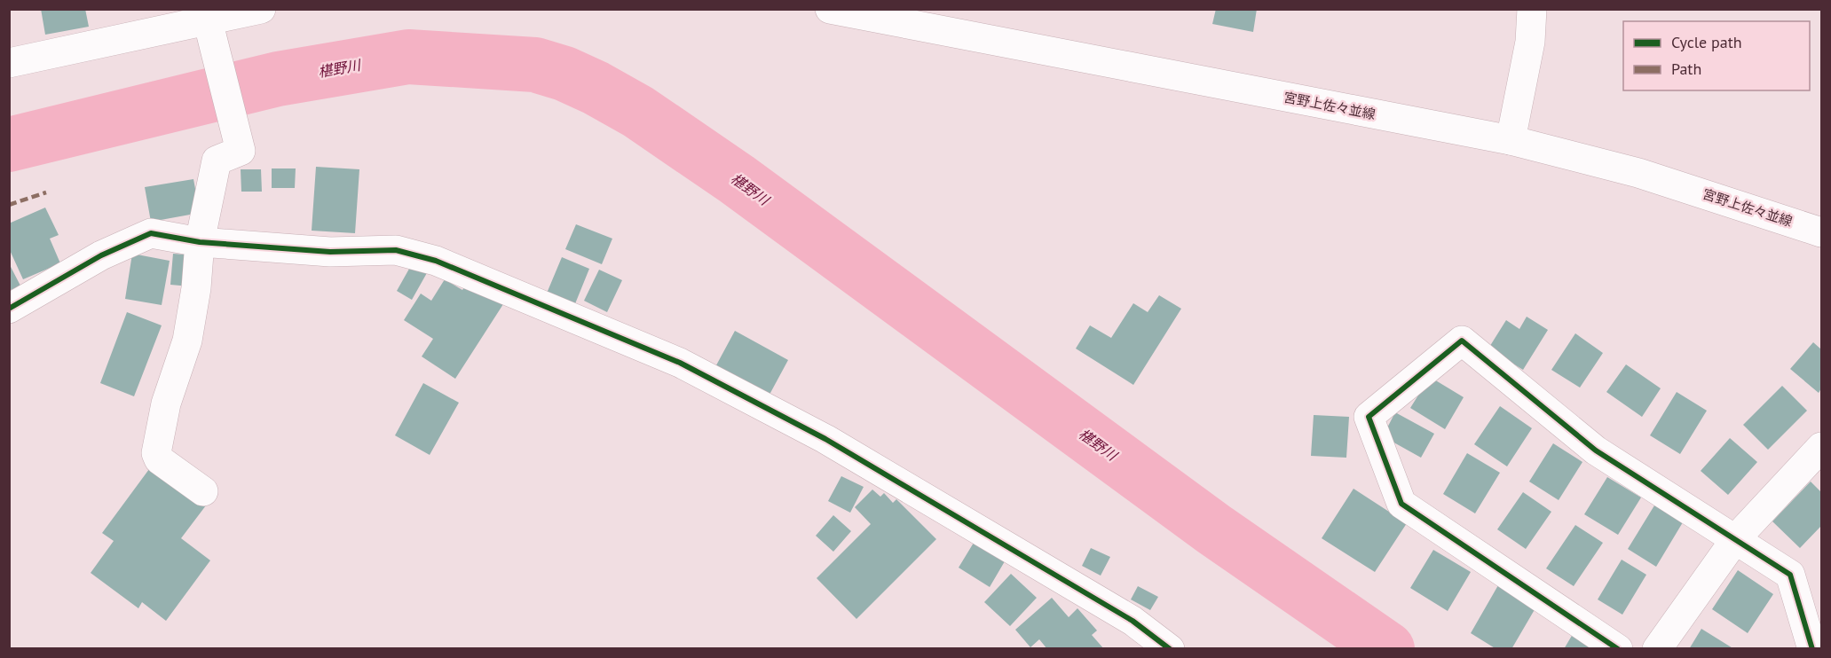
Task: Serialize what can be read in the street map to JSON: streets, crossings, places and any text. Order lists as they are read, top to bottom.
{
  "streets": {
    "street": ["宮野上佐々並線"]
  },
  "water": ["椹野川"],
  "legend": ["Cycle path", "Path"]
}
